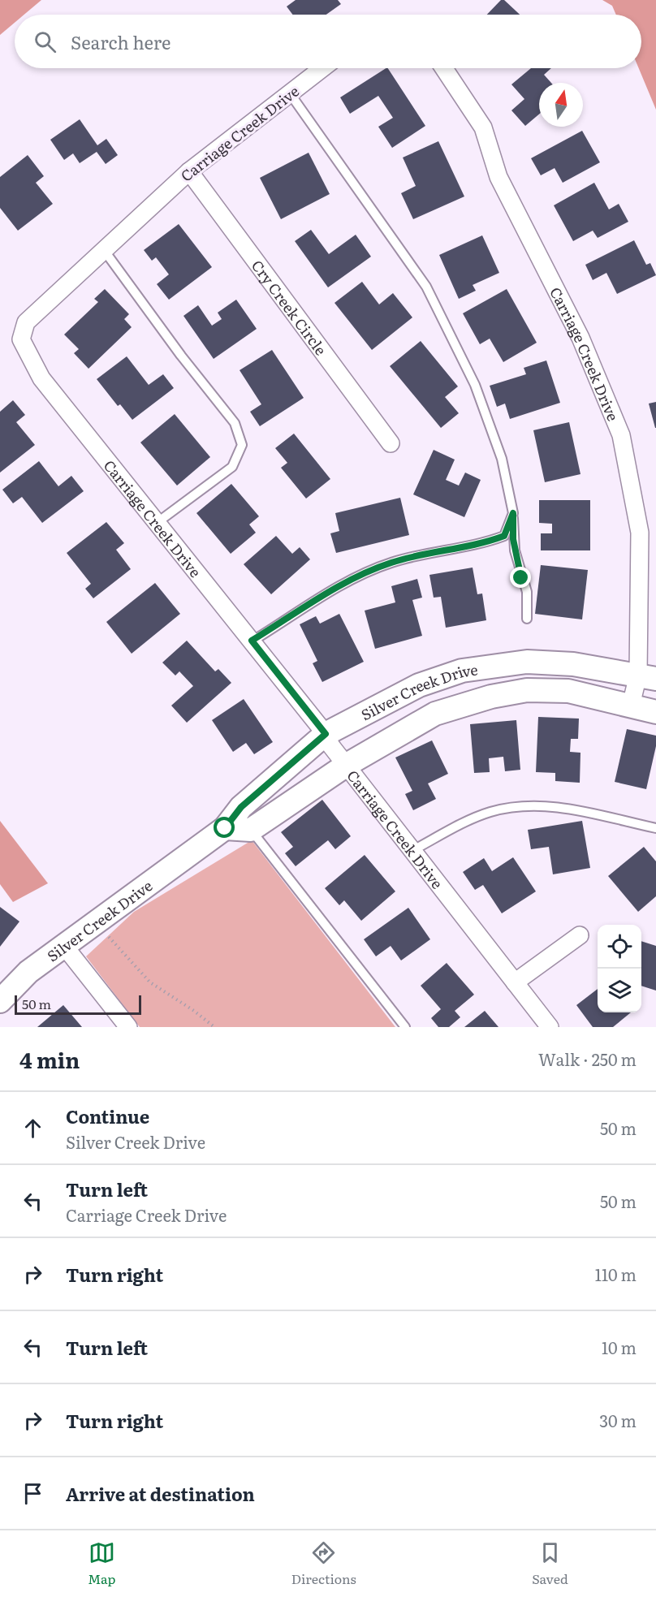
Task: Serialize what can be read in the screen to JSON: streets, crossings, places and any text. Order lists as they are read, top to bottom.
{
  "streets": {
    "street": ["Carriage Creek Drive", "Cry Creek Circle", "Silver Creek Drive"]
  },
  "crossings": [
    ["Carriage Creek Drive", "Cry Creek Circle"],
    ["Carriage Creek Drive", "Silver Creek Drive"]
  ],
  "scale_bar": "50 m",
  "north": "top",
  "page": {
    "search": "Search here",
    "scale": "50 m",
    "heading": ["4 min", "Walk · 250 m"],
    "list": [
      ["Continue", "Silver Creek Drive", "50 m"],
      ["Turn left", "Carriage Creek Drive", "50 m"],
      ["Turn right", "110 m"],
      ["Turn left", "10 m"],
      ["Turn right", "30 m"],
      "Arrive at destination"
    ],
    "nav": ["Map", "Directions", "Saved"]
  }
}
